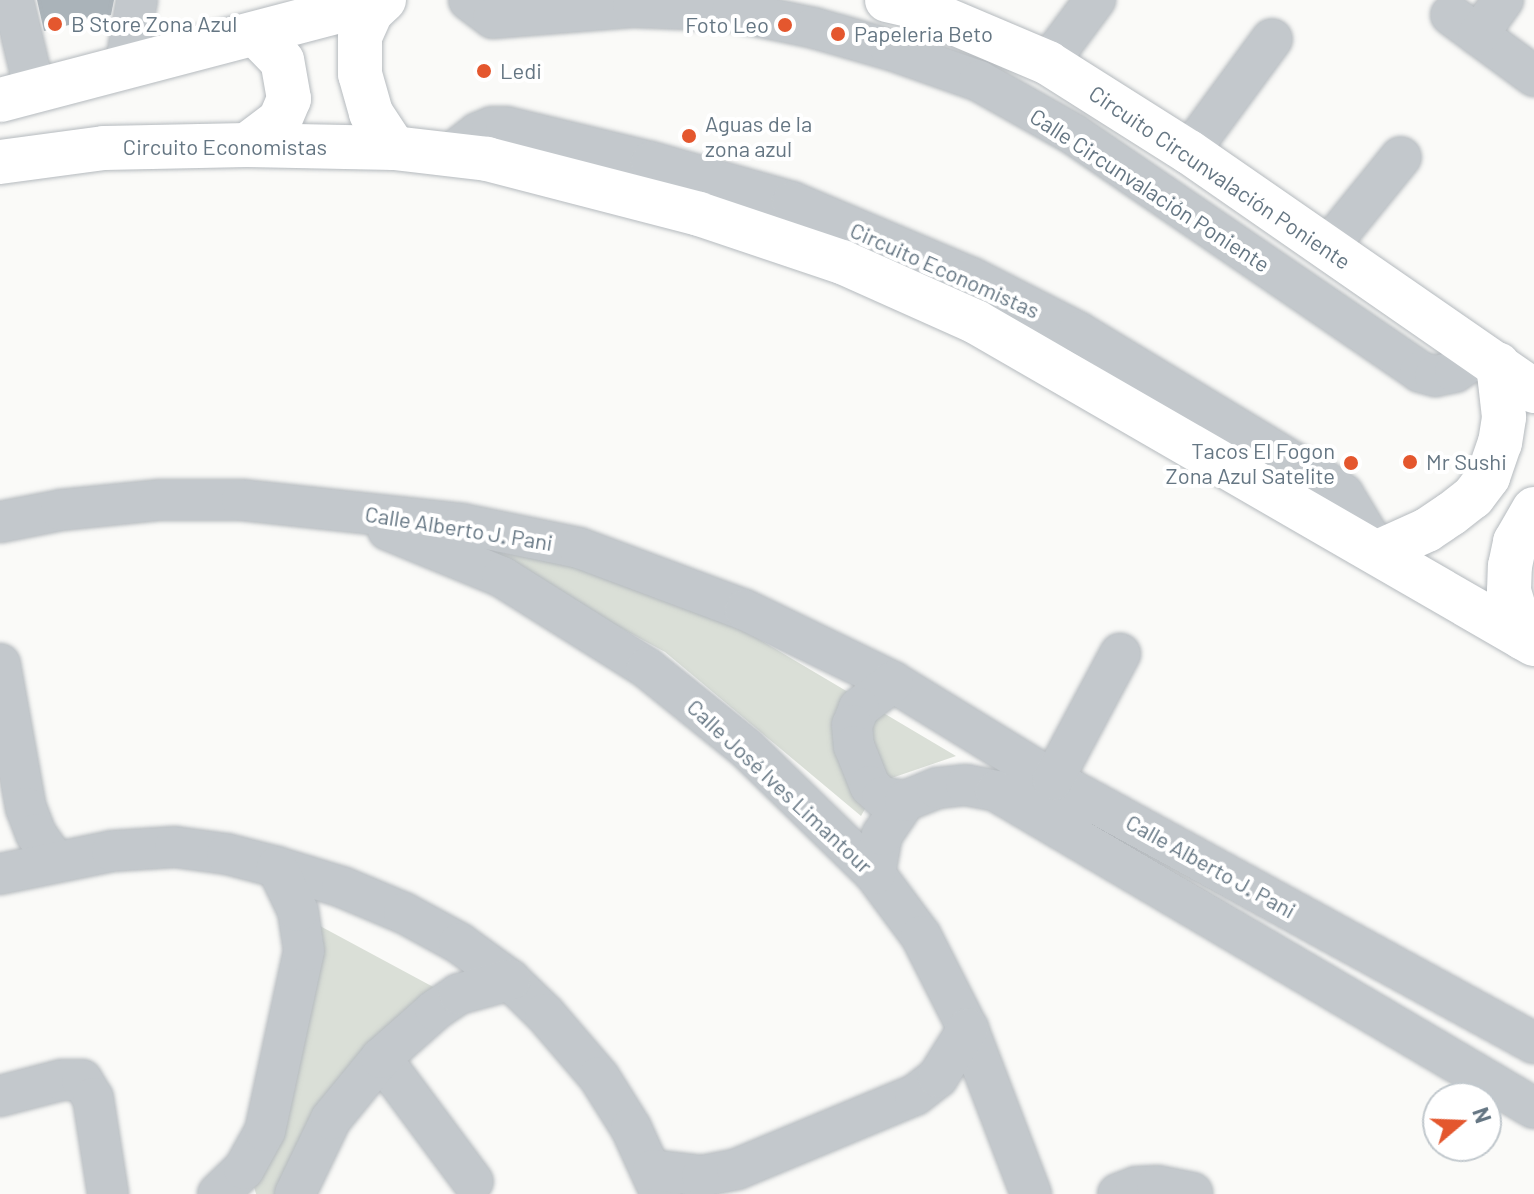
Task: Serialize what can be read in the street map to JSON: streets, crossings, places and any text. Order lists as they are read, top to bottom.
{
  "streets": {
    "main road": ["Circuito Economistas", "Circuito Circunvalación Poniente"],
    "street": ["Calle Circunvalación Poniente", "Calle Alberto J. Pani", "Calle José Ives Limantour"]
  },
  "crossings": [
    ["Circuito Circunvalación Poniente", "Calle Circunvalación Poniente"],
    ["Calle Alberto J. Pani", "Calle José Ives Limantour"]
  ],
  "places": [
    "B Store Zona Azul",
    "Foto Leo",
    "Papeleria Beto",
    "Ledi",
    "Aguas de la zona azul",
    "Mr Sushi",
    "Tacos El Fogon Zona Azul Satelite"
  ],
  "north": "right"
}
